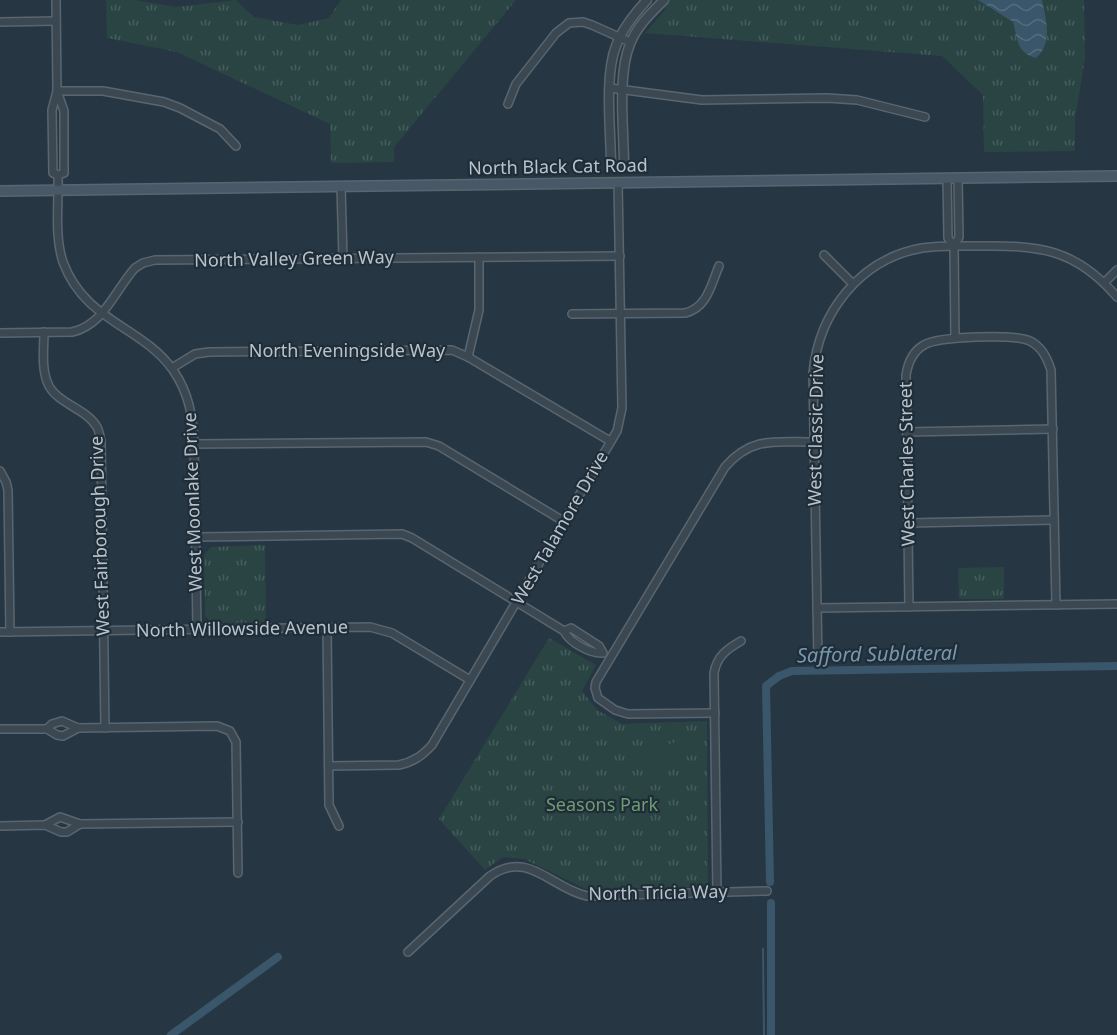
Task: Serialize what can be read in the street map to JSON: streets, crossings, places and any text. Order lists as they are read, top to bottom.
{
  "streets": {
    "main road": ["North Black Cat Road"],
    "street": [
      "North Valley Green Way",
      "North Eveningside Way",
      "West Classic Drive",
      "West Charles Street",
      "West Moonlake Drive",
      "West Talamore Drive",
      "West Fairborough Drive",
      "North Willowside Avenue",
      "North Tricia Way"
    ]
  },
  "crossings": [
    ["North Black Cat Road", "West Moonlake Drive"],
    ["North Black Cat Road", "West Talamore Drive"],
    ["North Valley Green Way", "West Moonlake Drive"],
    ["North Valley Green Way", "West Talamore Drive"],
    ["North Valley Green Way", "West Fairborough Drive"],
    ["North Eveningside Way", "West Moonlake Drive"],
    ["North Eveningside Way", "West Talamore Drive"],
    ["West Moonlake Drive", "North Willowside Avenue"],
    ["West Talamore Drive", "North Willowside Avenue"],
    ["West Fairborough Drive", "North Willowside Avenue"]
  ],
  "water": ["Safford Sublateral"],
  "parks": ["Seasons Park"]
}
